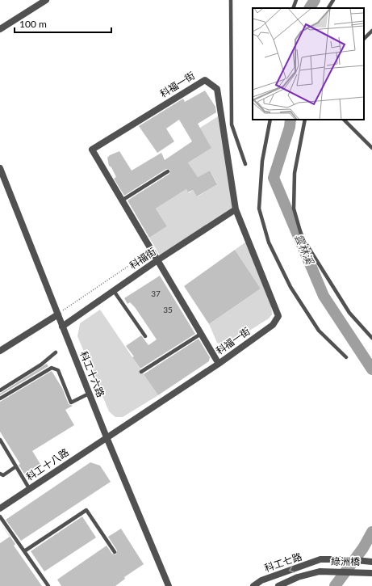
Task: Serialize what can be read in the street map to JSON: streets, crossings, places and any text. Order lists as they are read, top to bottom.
{
  "streets": {
    "street": [
      "科福一街",
      "科福街",
      "科工十六路",
      "科工十八路",
      "綠洲橋",
      "科工七路"
    ]
  },
  "crossings": [
    ["科福一街", "科福街"],
    ["科福一街", "科工十六路"],
    ["科福一街", "科工十八路"],
    ["科福街", "科工十六路"],
    ["科工十六路", "科工十八路"],
    ["綠洲橋", "科工七路"]
  ],
  "water": ["雲林溪"],
  "house_numbers": ["37", "35"],
  "scale_bar": "100 m"
}
